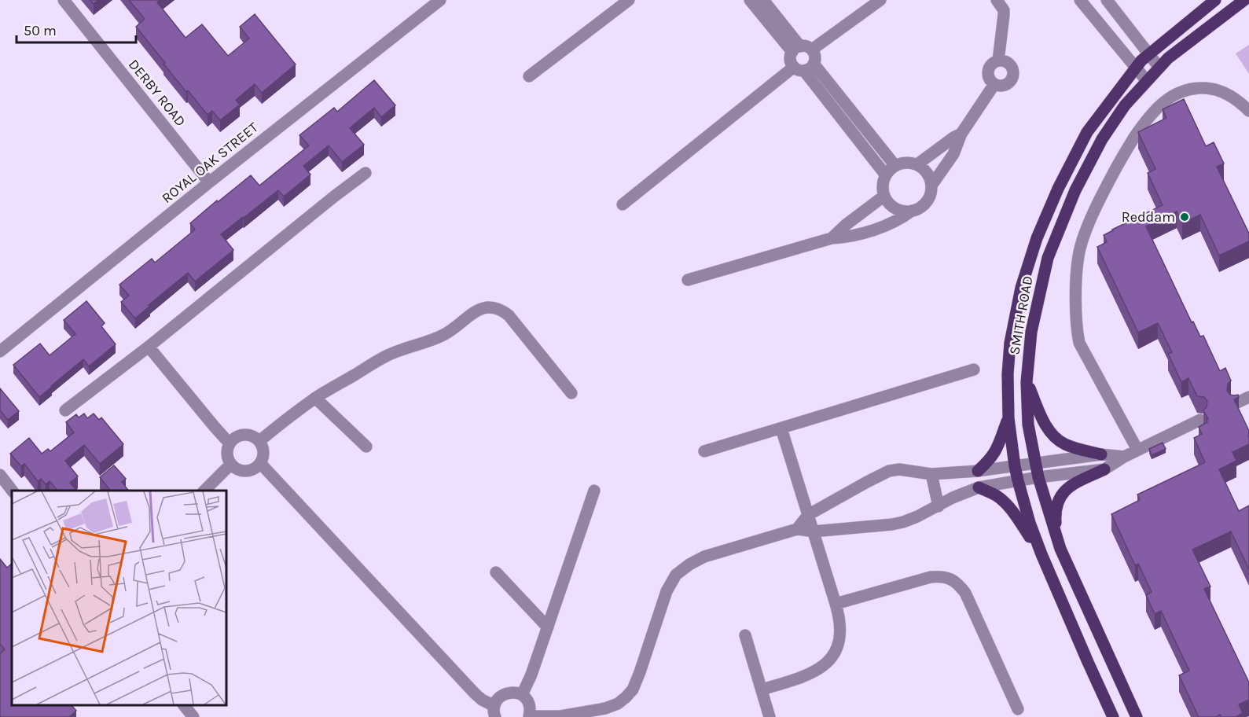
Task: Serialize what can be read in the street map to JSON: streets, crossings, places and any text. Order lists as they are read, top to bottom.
{
  "streets": {
    "main road": ["SMITH ROAD"],
    "street": ["DERBY ROAD", "ROYAL OAK STREET"]
  },
  "crossings": [
    ["DERBY ROAD", "ROYAL OAK STREET"]
  ],
  "places": ["Reddam"],
  "scale_bar": "50 m"
}
